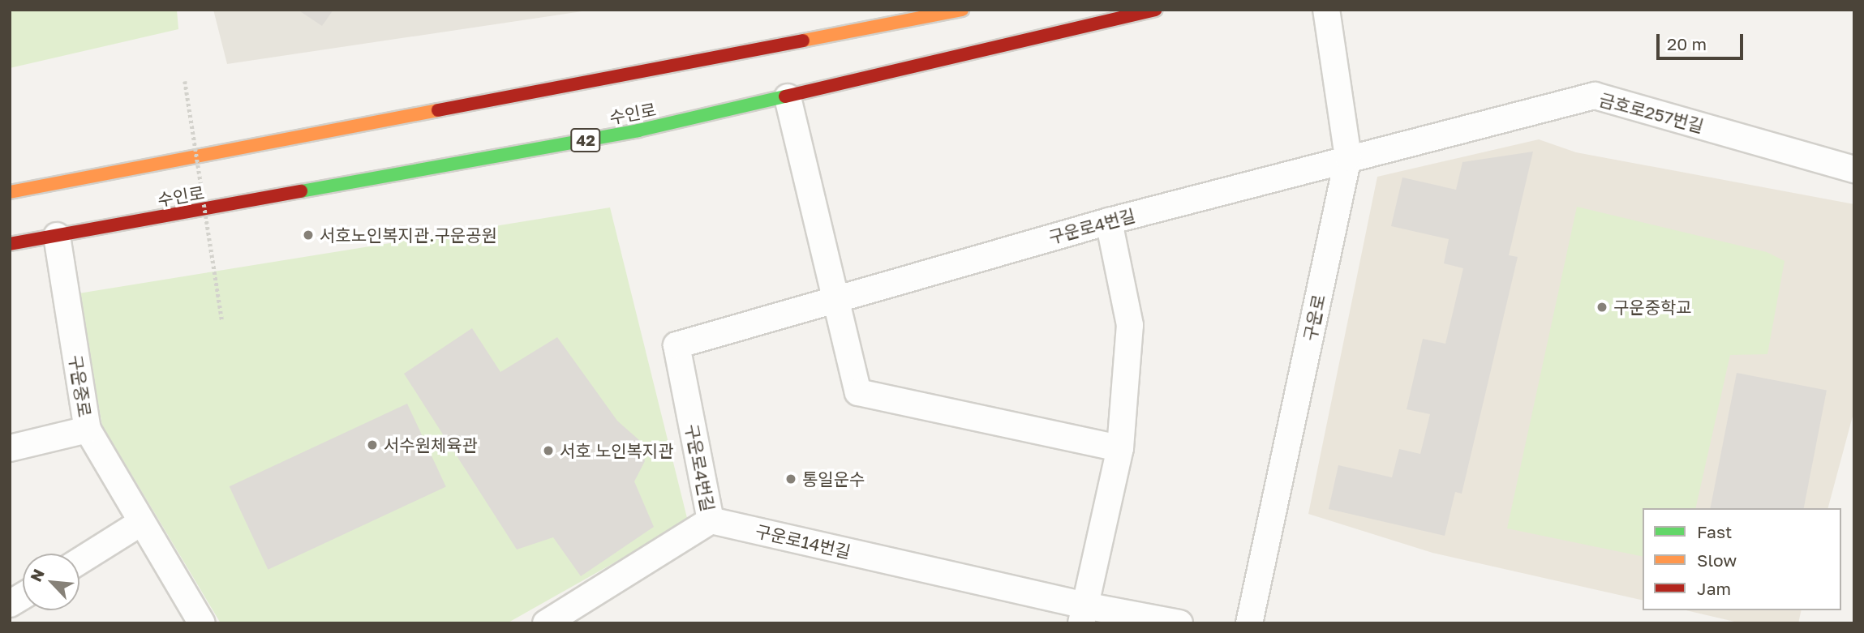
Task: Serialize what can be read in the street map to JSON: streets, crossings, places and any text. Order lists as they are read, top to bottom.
{
  "streets": {
    "main road": ["수인로", "42"],
    "street": [
      "금호로257번길",
      "구운로4번길",
      "구운로",
      "구운중로",
      "구운로14번길"
    ]
  },
  "crossings": [
    ["금호로257번길", "구운로4번길"],
    ["금호로257번길", "구운로"],
    ["수인로", "구운중로"],
    ["구운로4번길", "구운로"],
    ["구운로4번길", "구운로14번길"]
  ],
  "places": [
    "서호노인복지관.구운공원",
    "구운중학교",
    "서수원체육관",
    "서호 노인복지관",
    "통일운수"
  ],
  "legend": ["Fast", "Slow", "Jam"],
  "scale_bar": "20 m",
  "north": "top left"
}
